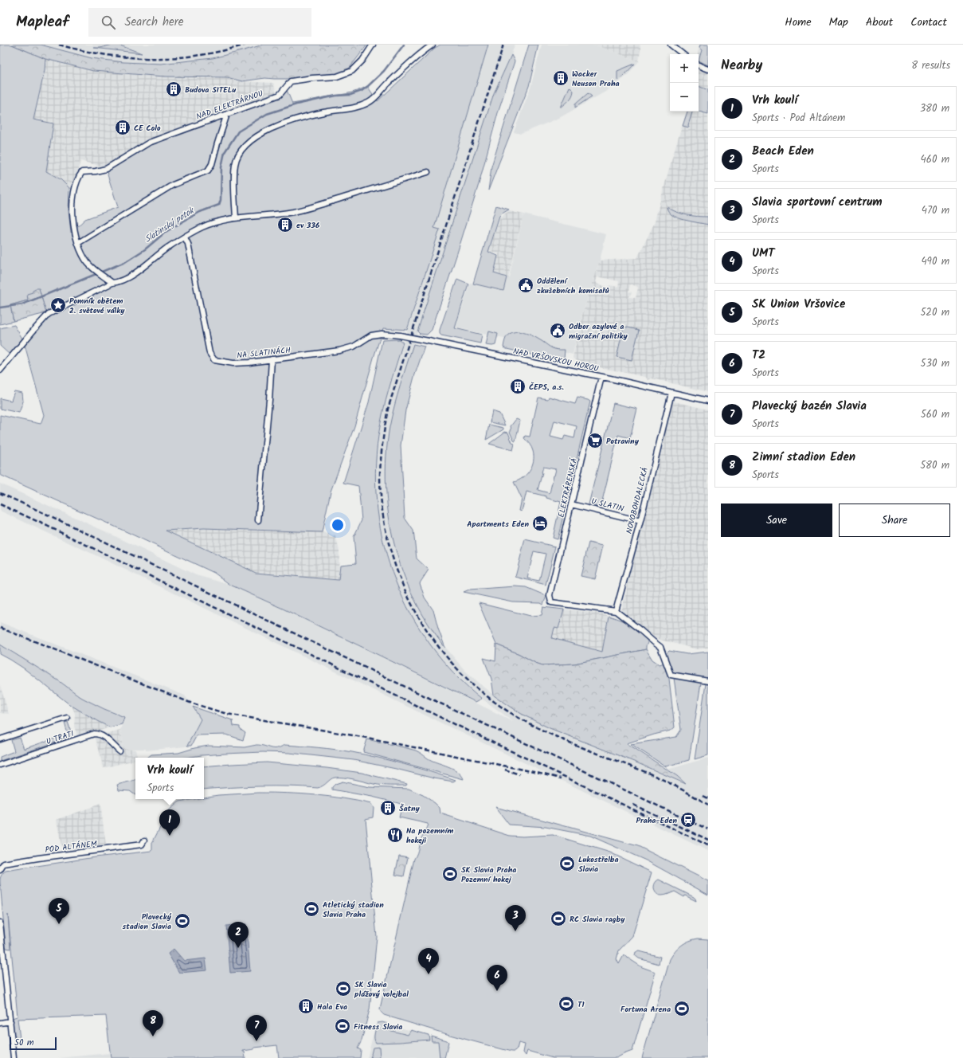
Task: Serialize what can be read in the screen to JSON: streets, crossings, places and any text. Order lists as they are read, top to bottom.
{
  "streets": {
    "street": [
      "NAD ELEKTRÁRNOU",
      "NA SLATINÁCH",
      "NAD VRŠOVSKOU HOROU",
      "ELEKTRÁRENSKÁ",
      "NOVOBOHDALECKÁ",
      "U SLATIN",
      "U TRATI",
      "POD ALTÁNEM"
    ]
  },
  "crossings": [
    ["NA SLATINÁCH", "NAD VRŠOVSKOU HOROU"],
    ["NAD VRŠOVSKOU HOROU", "ELEKTRÁRENSKÁ"],
    ["NAD VRŠOVSKOU HOROU", "NOVOBOHDALECKÁ"],
    ["ELEKTRÁRENSKÁ", "NOVOBOHDALECKÁ"],
    ["ELEKTRÁRENSKÁ", "U SLATIN"],
    ["NOVOBOHDALECKÁ", "U SLATIN"]
  ],
  "water": ["Slatinský potok"],
  "places": {
    "building": [
      "Wacker Neuson Praha",
      "Budova SITELu",
      "CE Colo",
      "ev 336",
      "ČEPS, a.s.",
      "Šatny",
      "Hala Eva"
    ],
    "public building": ["Oddělení zkušebních komisařů", "Odbor azylové a migrační politiky"],
    "place": ["Pomník obětem 2. světové války"],
    "supermarket": ["Potraviny"],
    "hotel": ["Apartments Eden"],
    "station": ["Praha-Eden"],
    "restaurant": ["Na pozemním hokeji"],
    "sports": [
      "Lukostřelba Slavia",
      "SK Slavia Praha Pozemní hokej",
      "Atletický stadion Slavia Praha",
      "RC Slavia ragby",
      "Plavecký stadion Slavia",
      "SK Slavia plážový volejbal",
      "T1",
      "Fortuna Arena",
      "Fitness Slavia"
    ]
  },
  "scale_bar": "50 m",
  "page": {
    "header": "Mapleaf",
    "search": "Search here",
    "nav": [
      "Home",
      "Map",
      "About",
      "Contact"
    ],
    "heading": ["Nearby", "8 results"],
    "map_buttons": ["+", "−"],
    "list": [
      {
        "mark": "1",
        "name": "Vrh koulí",
        "note": "Sports · Pod Altánem",
        "value": "380 m"
      },
      {
        "mark": "2",
        "name": "Beach Eden",
        "note": "Sports",
        "value": "460 m"
      },
      {
        "mark": "3",
        "name": "Slavia sportovní centrum",
        "note": "Sports",
        "value": "470 m"
      },
      {
        "mark": "4",
        "name": "UMT",
        "note": "Sports",
        "value": "490 m"
      },
      {
        "mark": "5",
        "name": "SK Union Vršovice",
        "note": "Sports",
        "value": "520 m"
      },
      {
        "mark": "6",
        "name": "T2",
        "note": "Sports",
        "value": "530 m"
      },
      {
        "mark": "7",
        "name": "Plavecký bazén Slavia",
        "note": "Sports",
        "value": "560 m"
      },
      {
        "mark": "8",
        "name": "Zimní stadion Eden",
        "note": "Sports",
        "value": "580 m"
      }
    ],
    "buttons": ["Save", "Share"],
    "popup": ["Vrh koulí", "Sports"],
    "pins": [
      "1",
      "5",
      "3",
      "2",
      "4",
      "6",
      "8",
      "7"
    ],
    "scale": "50 m"
  }
}
